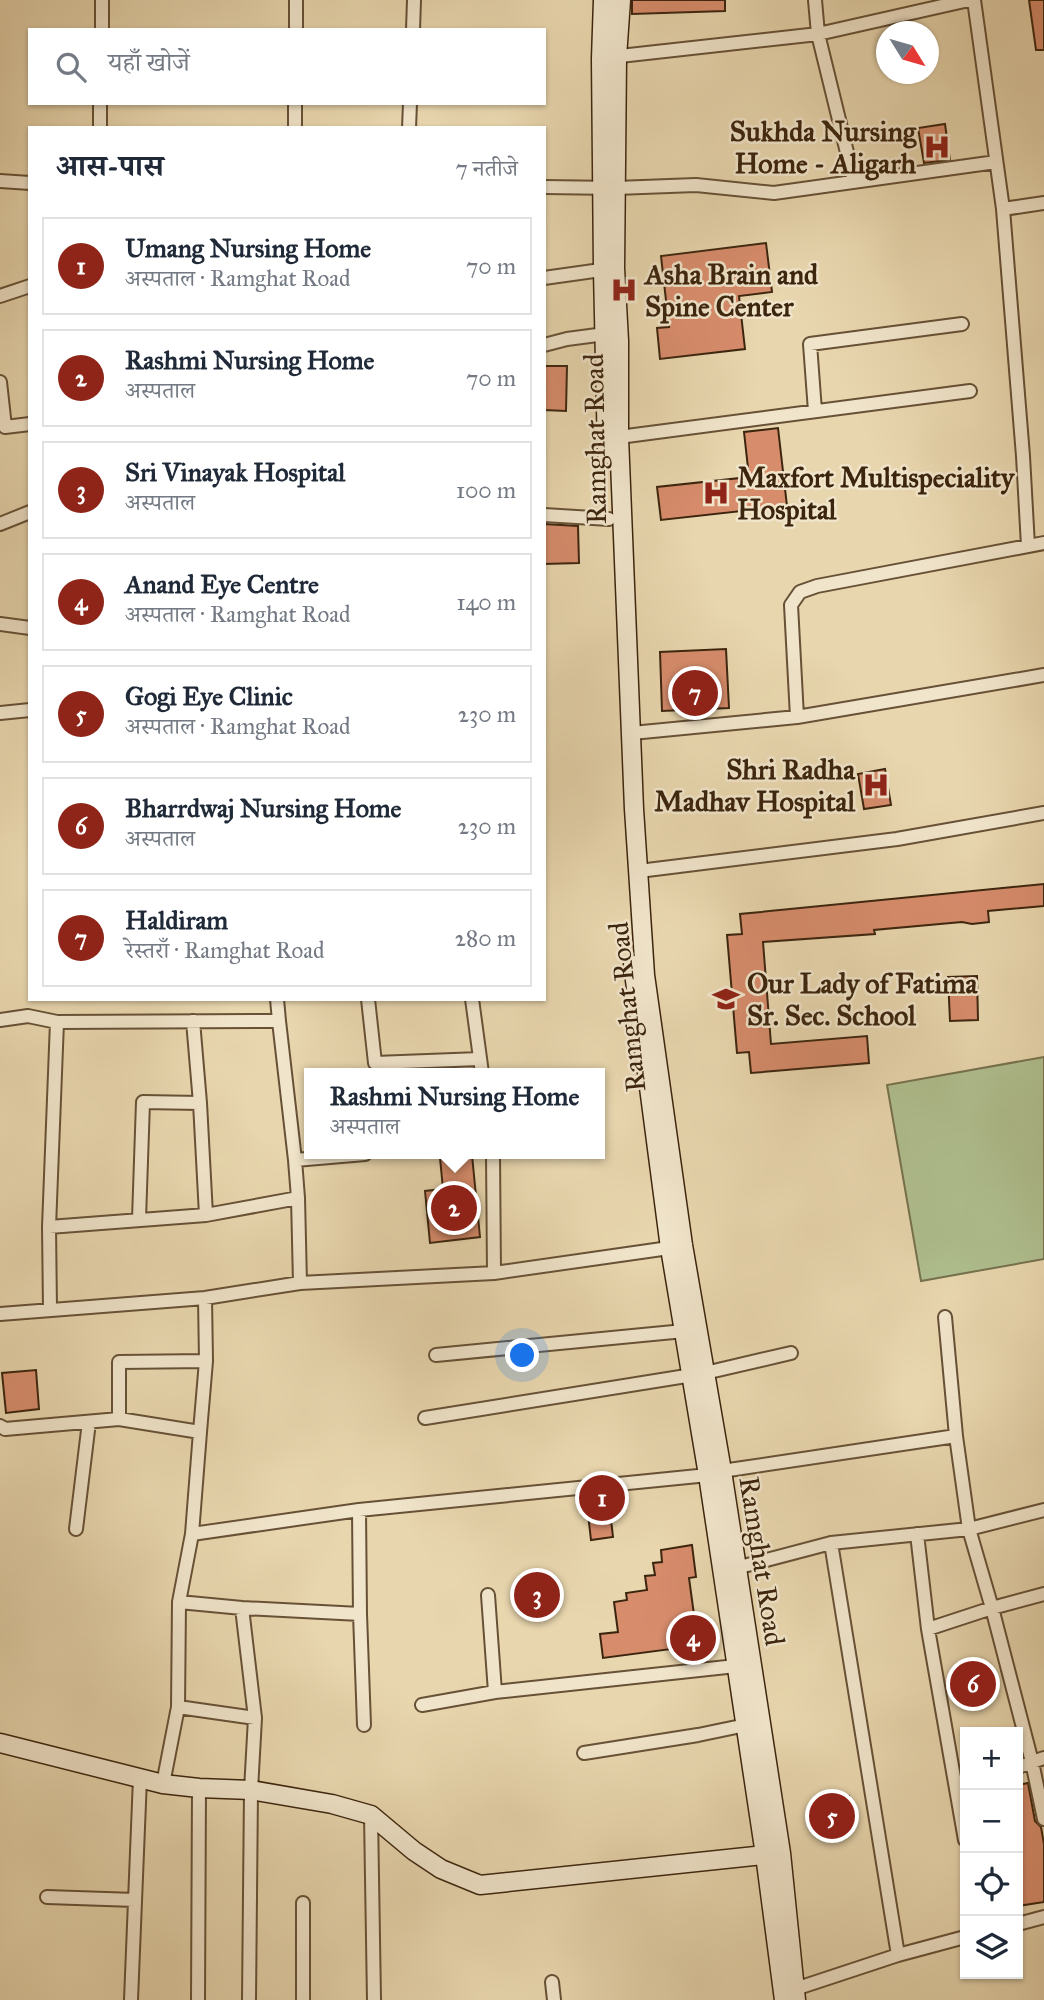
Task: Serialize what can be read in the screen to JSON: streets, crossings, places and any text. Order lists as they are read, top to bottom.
{
  "streets": {
    "main road": ["Ramghat Road"]
  },
  "places": {
    "hospital": [
      "Sukhda Nursing Home - Aligarh",
      "Asha Brain and Spine Center",
      "Maxfort Multispeciality Hospital",
      "Shri Radha Madhav Hospital"
    ],
    "school or university": ["Our Lady of Fatima Sr. Sec. School"]
  },
  "north": "bottom right",
  "page": {
    "search": "यहाँ खोजें",
    "heading": ["आस-पास", "7 नतीजे"],
    "list": [
      {
        "mark": "1",
        "name": "Umang Nursing Home",
        "note": "अस्पताल · Ramghat Road",
        "value": "70 m"
      },
      {
        "mark": "2",
        "name": "Rashmi Nursing Home",
        "note": "अस्पताल",
        "value": "70 m"
      },
      {
        "mark": "3",
        "name": "Sri Vinayak Hospital",
        "note": "अस्पताल",
        "value": "100 m"
      },
      {
        "mark": "4",
        "name": "Anand Eye Centre",
        "note": "अस्पताल · Ramghat Road",
        "value": "140 m"
      },
      {
        "mark": "5",
        "name": "Gogi Eye Clinic",
        "note": "अस्पताल · Ramghat Road",
        "value": "230 m"
      },
      {
        "mark": "6",
        "name": "Bharrdwaj Nursing Home",
        "note": "अस्पताल",
        "value": "230 m"
      },
      {
        "mark": "7",
        "name": "Haldiram",
        "note": "रेस्तराँ · Ramghat Road",
        "value": "280 m"
      }
    ],
    "pins": [
      "7",
      "2",
      "1",
      "3",
      "4",
      "6",
      "5"
    ],
    "popup": ["Rashmi Nursing Home", "अस्पताल"],
    "map_buttons": ["+", "−"]
  }
}
